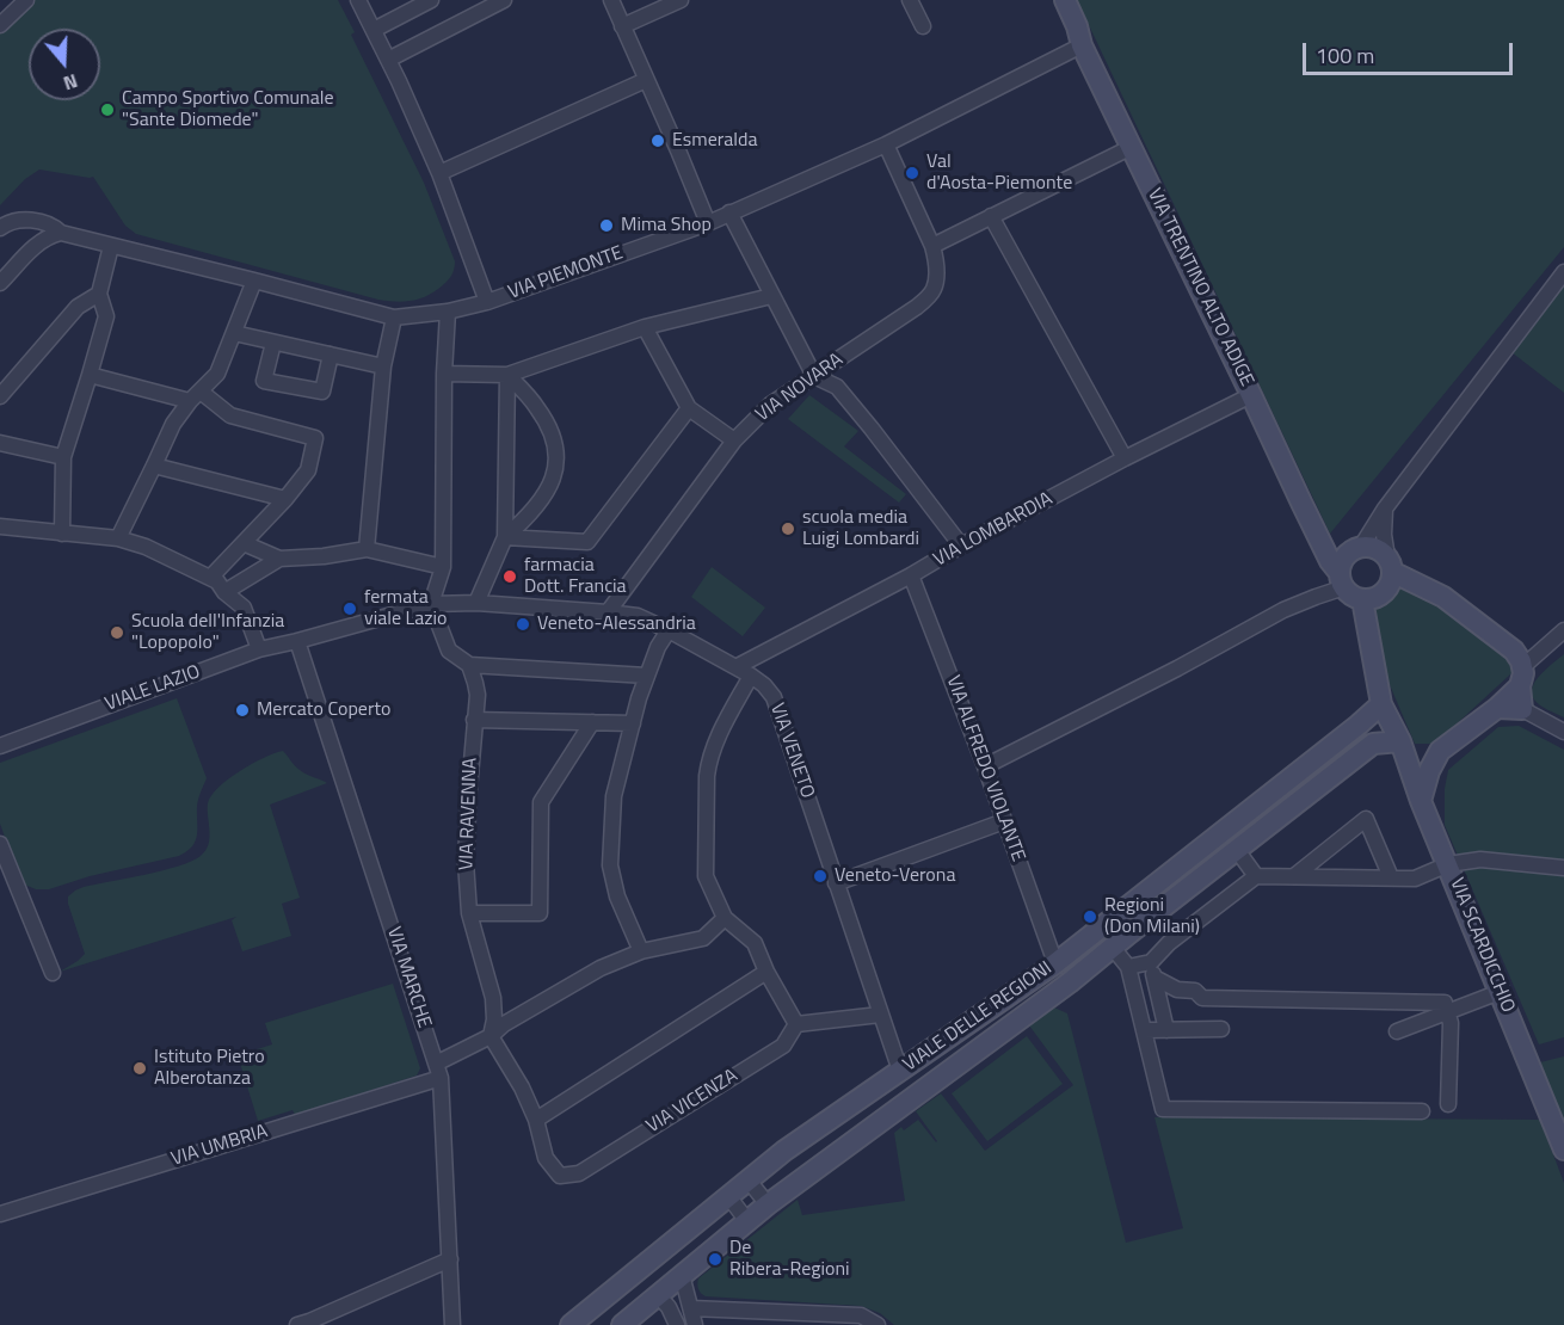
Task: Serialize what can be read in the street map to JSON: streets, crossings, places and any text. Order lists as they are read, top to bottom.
{
  "streets": {
    "street": [
      "VIA PIEMONTE",
      "VIA TRENTINO ALTO ADIGE",
      "VIA NOVARA",
      "VIA LOMBARDIA",
      "VIALE LAZIO",
      "VIA VENETO",
      "VIA ALFREDO VIOLANTE",
      "VIA RAVENNA",
      "VIA SCARDICCHIO",
      "VIA MARCHE",
      "VIALE DELLE REGIONI",
      "VIA VICENZA",
      "VIA UMBRIA"
    ]
  },
  "crossings": [
    ["VIA PIEMONTE", "VIA TRENTINO ALTO ADIGE"],
    ["VIA PIEMONTE", "VIA NOVARA"],
    ["VIA TRENTINO ALTO ADIGE", "VIA LOMBARDIA"],
    ["VIA NOVARA", "VIA VENETO"],
    ["VIA LOMBARDIA", "VIA VENETO"],
    ["VIA LOMBARDIA", "VIA ALFREDO VIOLANTE"],
    ["VIALE LAZIO", "VIA VENETO"],
    ["VIALE LAZIO", "VIA MARCHE"],
    ["VIA VENETO", "VIALE DELLE REGIONI"],
    ["VIA ALFREDO VIOLANTE", "VIALE DELLE REGIONI"],
    ["VIA RAVENNA", "VIA VICENZA"],
    ["VIA RAVENNA", "VIA UMBRIA"],
    ["VIA SCARDICCHIO", "VIALE DELLE REGIONI"],
    ["VIA MARCHE", "VIA UMBRIA"],
    ["VIA VICENZA", "VIA UMBRIA"]
  ],
  "places": [
    "Campo Sportivo Comunale \"Sante Diomede\"",
    "Esmeralda",
    "Val d'Aosta-Piemonte",
    "Mima Shop",
    "scuola media Luigi Lombardi",
    "farmacia Dott. Francia",
    "fermata viale Lazio",
    "Veneto-Alessandria",
    "Scuola dell'Infanzia \"Lopopolo\"",
    "Mercato Coperto",
    "Veneto-Verona",
    "Regioni (Don Milani)",
    "Istituto Pietro Alberotanza",
    "De Ribera-Regioni"
  ],
  "scale_bar": "100 m",
  "north": "bottom"
}
